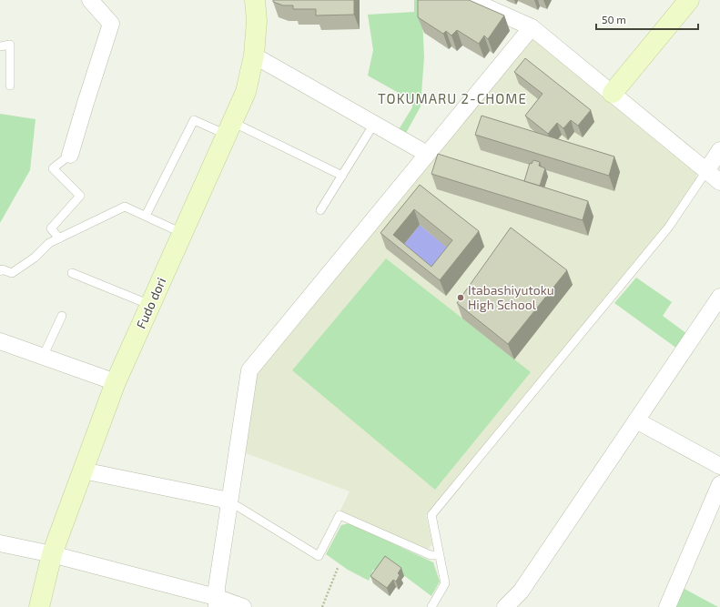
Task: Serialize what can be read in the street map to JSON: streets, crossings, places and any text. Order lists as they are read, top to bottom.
{
  "streets": {
    "street": ["Fudo dori"]
  },
  "districts": ["TOKUMARU 2-CHOME"],
  "places": ["Itabashiyutoku High School"],
  "scale_bar": "50 m"
}
